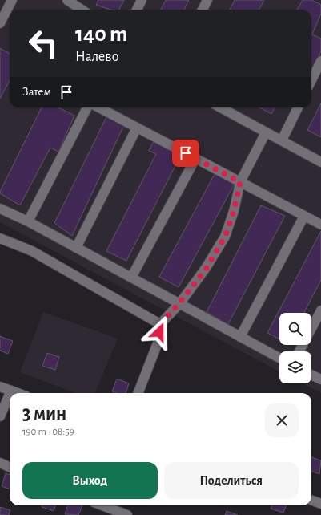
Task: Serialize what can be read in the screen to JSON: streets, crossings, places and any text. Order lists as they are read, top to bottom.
{
  "page": {
    "turn": ["140 m", "Налево"],
    "then": "Затем",
    "heading": ["3 мин", "190 m · 08:59"],
    "buttons": ["Выход", "Поделиться"]
  }
}
